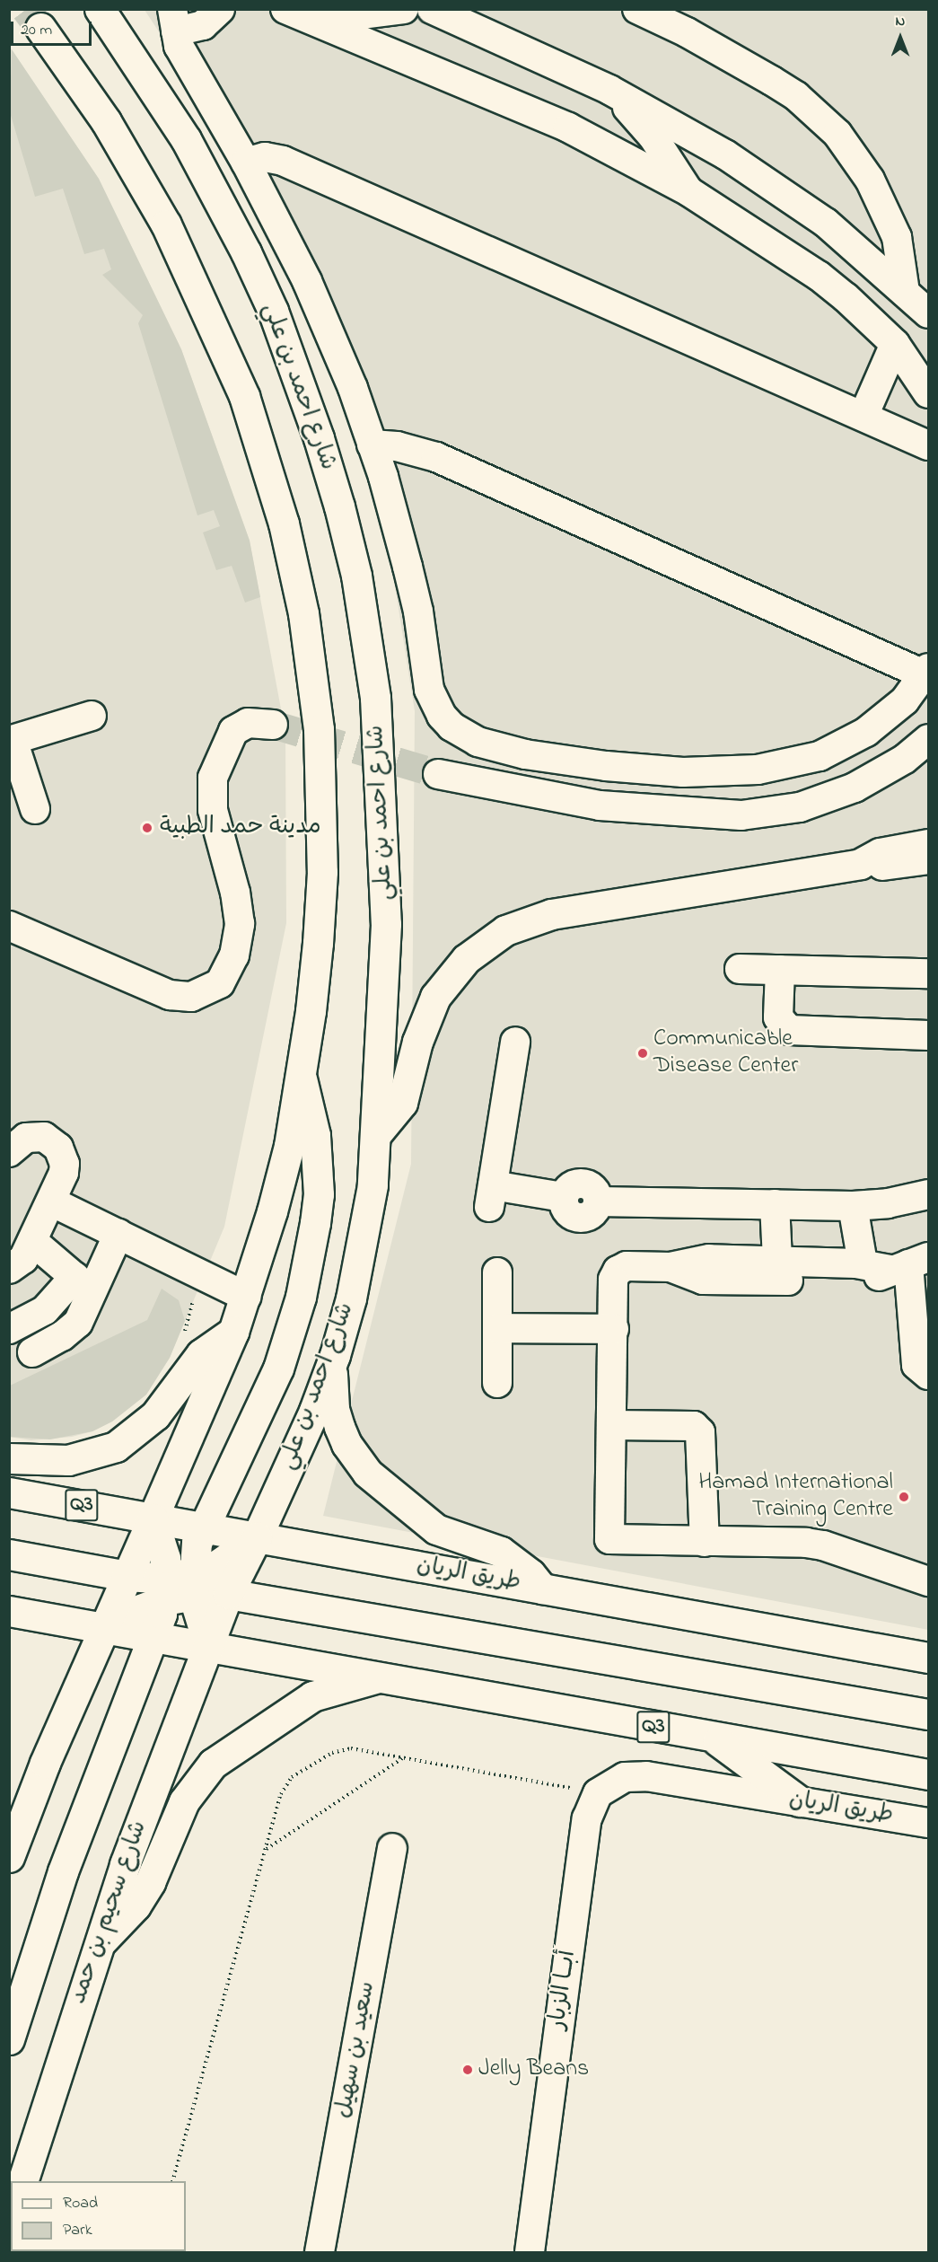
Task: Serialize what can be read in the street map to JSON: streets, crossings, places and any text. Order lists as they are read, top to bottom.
{
  "streets": {
    "main road": [
      "شارع احمد بن علي",
      "Q3",
      "طريق الريان",
      "شارع سحيم بن حمد"
    ],
    "street": ["أبــا الزبار", "سعيد بن سهيل"]
  },
  "crossings": [
    ["شارع احمد بن علي", "طريق الريان"],
    ["شارع احمد بن علي", "شارع سحيم بن حمد"],
    ["طريق الريان", "شارع سحيم بن حمد"],
    ["طريق الريان", "أبــا الزبار"]
  ],
  "places": [
    "مدينة حمد الطبية",
    "Communicable Disease Center",
    "Hamad International Training Centre",
    "Jelly Beans"
  ],
  "legend": ["Road", "Park"],
  "scale_bar": "20 m",
  "north": "top"
}
